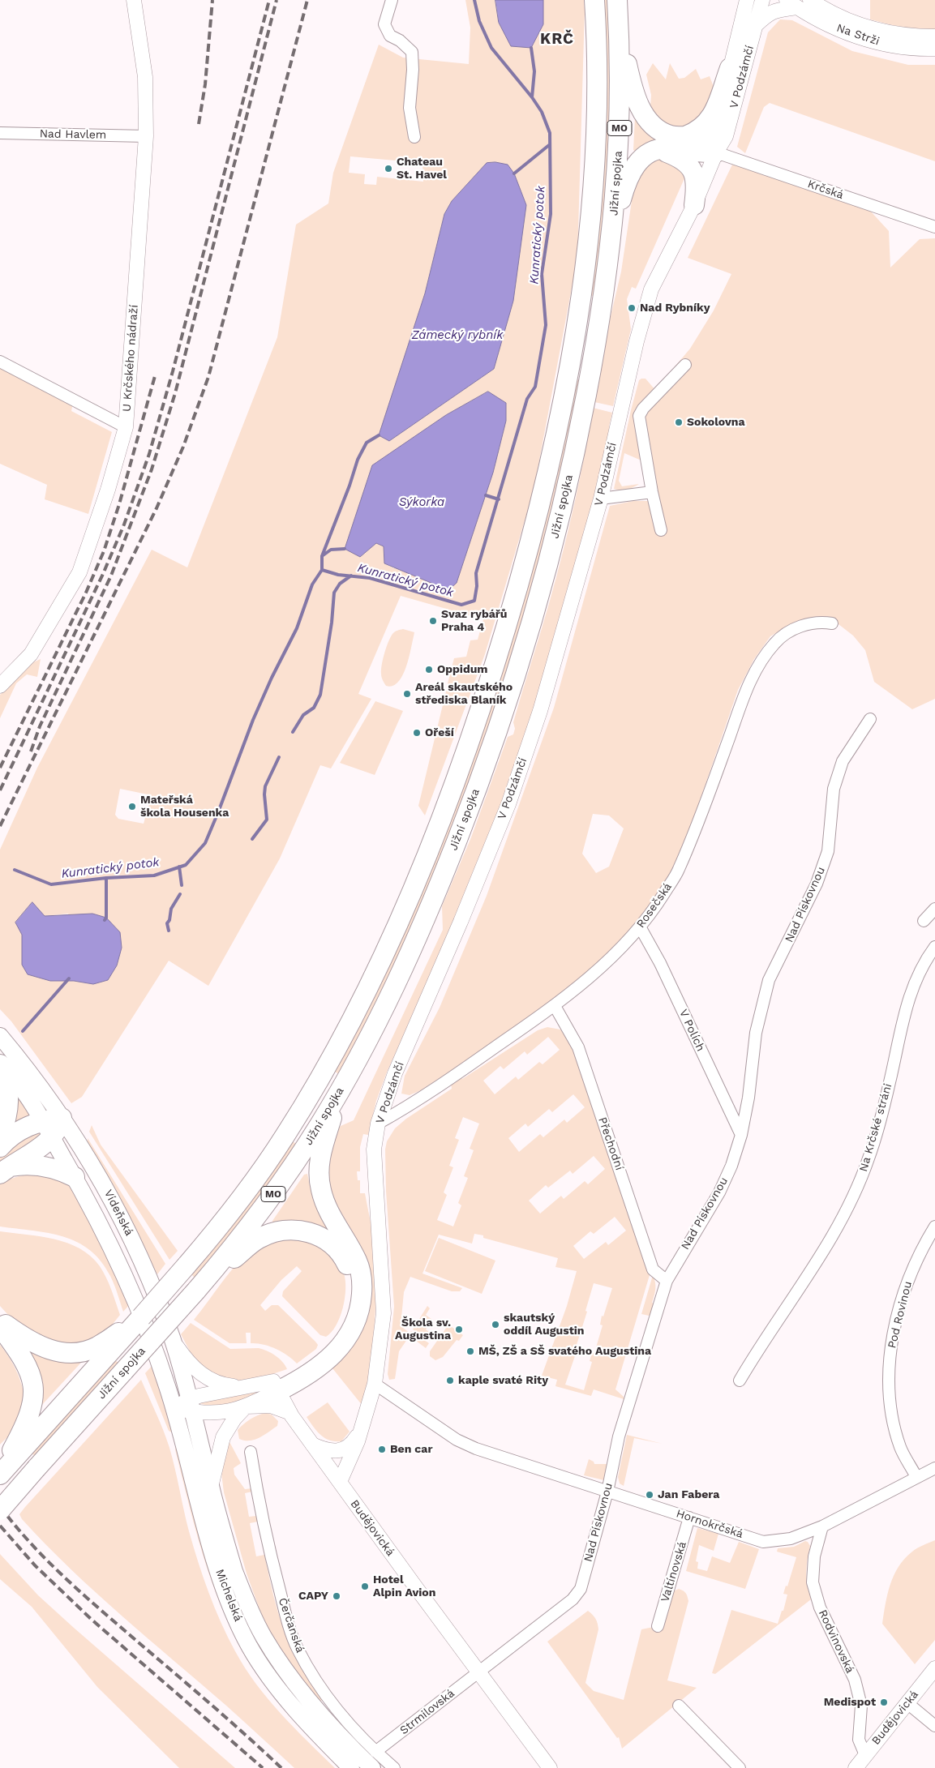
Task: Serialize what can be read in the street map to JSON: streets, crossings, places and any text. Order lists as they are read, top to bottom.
{
  "streets": {
    "highway": ["MO", "Jižní spojka"],
    "main road": ["Vídeňská", "Michelská"],
    "street": [
      "Na Strži",
      "V Podzámčí",
      "Nad Havlem",
      "Krčská",
      "U Krčského nádraží",
      "Nad Pískovnou",
      "Rosečská",
      "V Polích",
      "Na Krčské stráni",
      "Přechodní",
      "Pod Rovinou",
      "Hornokrčská",
      "Budějovická",
      "Valtínovská",
      "Čerčanská",
      "Rodvinovská",
      "Strmilovská"
    ]
  },
  "crossings": [
    ["V Podzámčí", "Krčská"],
    ["V Podzámčí", "Rosečská"],
    ["V Podzámčí", "Hornokrčská"],
    ["V Podzámčí", "Budějovická"],
    ["Nad Havlem", "U Krčského nádraží"],
    ["Nad Pískovnou", "V Polích"],
    ["Nad Pískovnou", "Přechodní"],
    ["Nad Pískovnou", "Hornokrčská"],
    ["Nad Pískovnou", "Budějovická"],
    ["Nad Pískovnou", "Strmilovská"],
    ["Rosečská", "V Polích"],
    ["Rosečská", "Přechodní"],
    ["Vídeňská", "Michelská"],
    ["Pod Rovinou", "Hornokrčská"],
    ["Hornokrčská", "Valtínovská"],
    ["Hornokrčská", "Rodvinovská"],
    ["Budějovická", "Rodvinovská"],
    ["Budějovická", "Strmilovská"],
    ["Čerčanská", "Strmilovská"]
  ],
  "districts": ["KRČ"],
  "water": ["Kunratický potok", "Zámecký rybník", "Sýkorka"],
  "places": [
    "Chateau St. Havel",
    "Nad Rybníky",
    "Sokolovna",
    "Svaz rybářů Praha 4",
    "Oppidum",
    "Areál skautského střediska Blaník",
    "Ořeší",
    "Mateřská škola Housenka",
    "skautský oddíl Augustin",
    "Škola sv. Augustina",
    "MŠ, ZŠ a SŠ svatého Augustina",
    "kaple svaté Rity",
    "Ben car",
    "Jan Fabera",
    "Hotel Alpin Avion",
    "CAPY",
    "Medispot"
  ]
}
